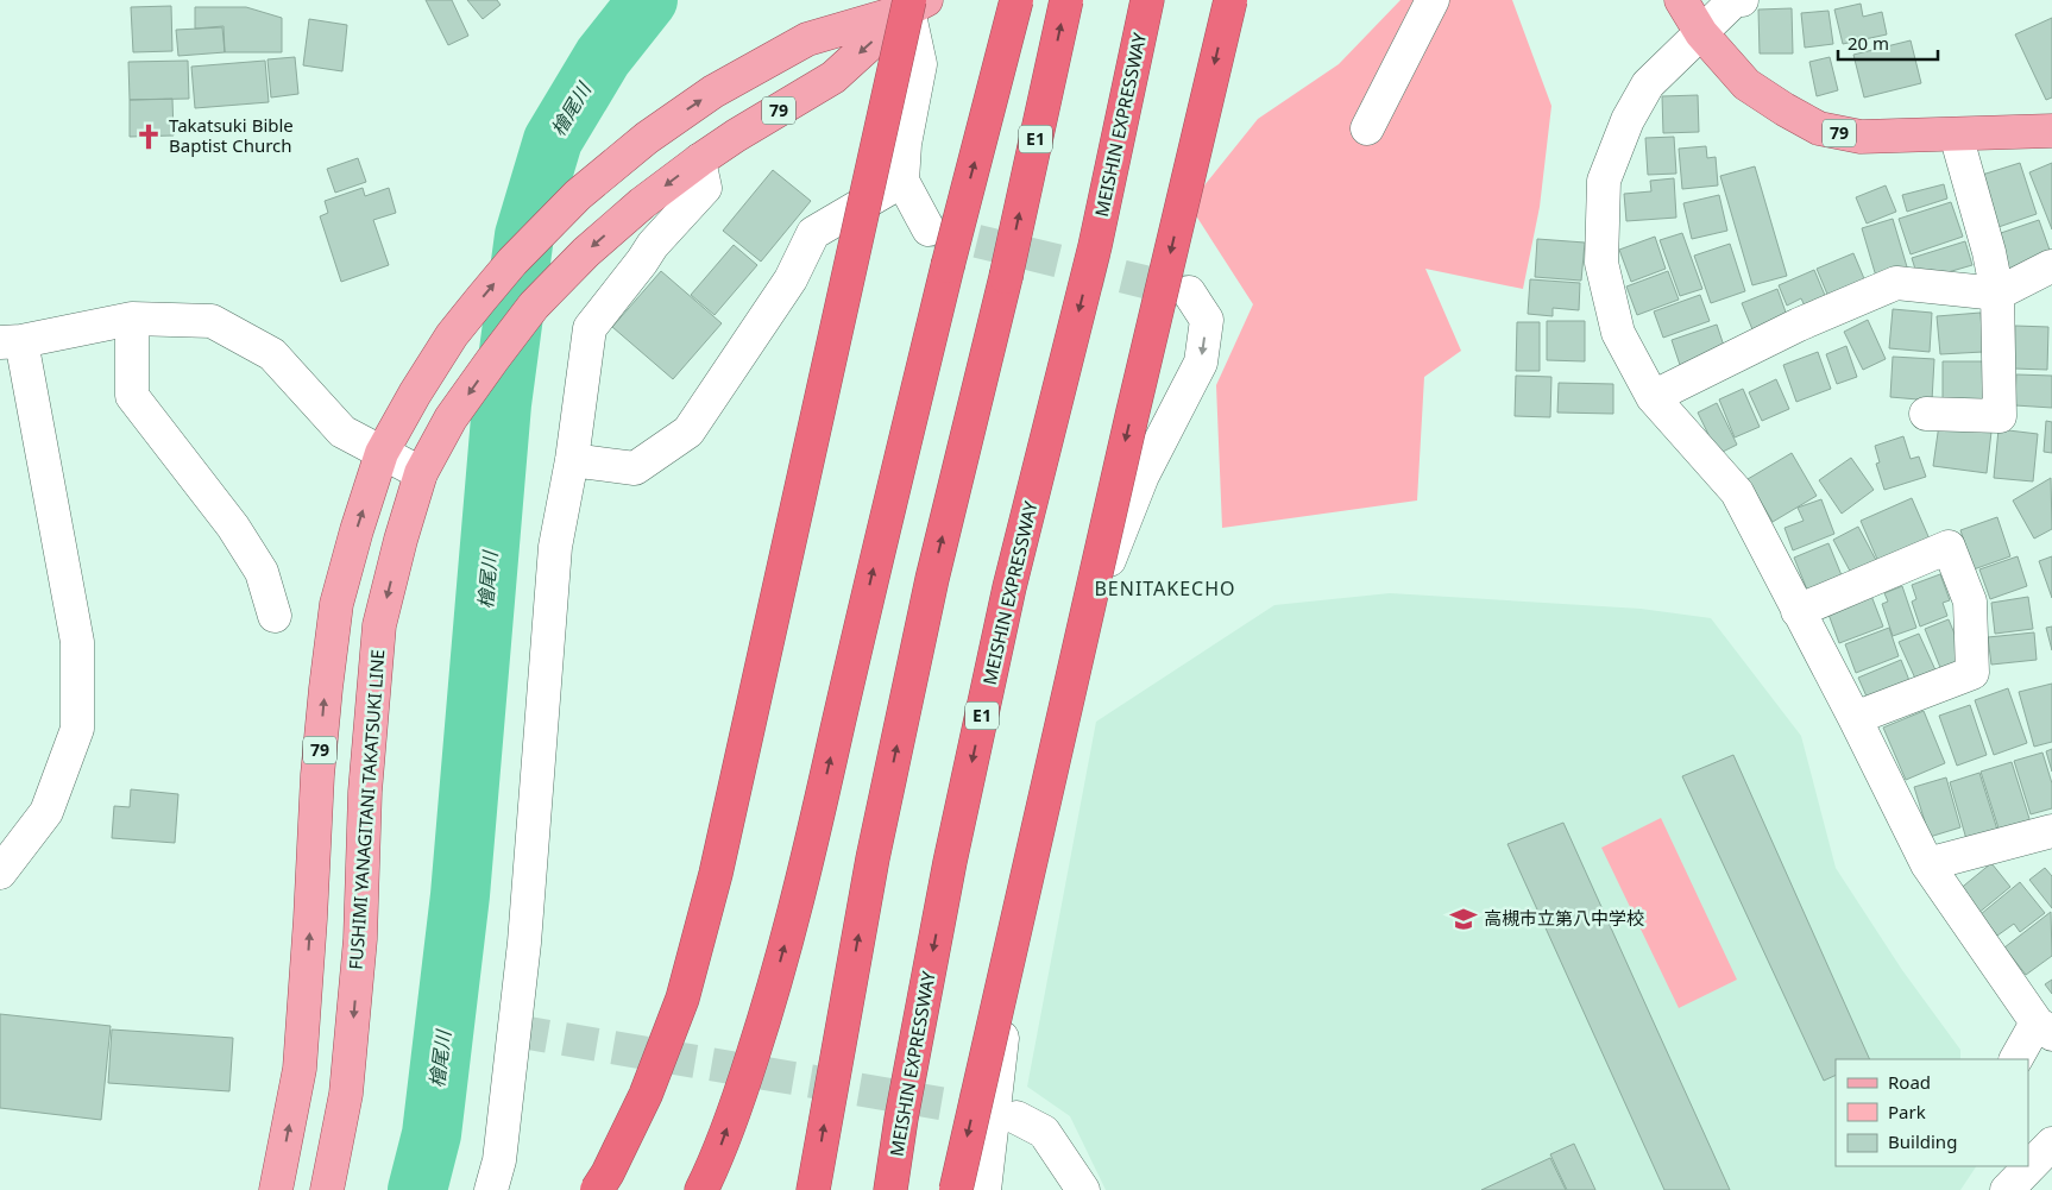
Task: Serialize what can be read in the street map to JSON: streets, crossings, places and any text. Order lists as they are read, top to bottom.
{
  "streets": {
    "highway": ["MEISHIN EXPRESSWAY", "E1"],
    "main road": ["79", "FUSHIMI YANAGITANI TAKATSUKI LINE"]
  },
  "crossings": [
    ["79", "FUSHIMI YANAGITANI TAKATSUKI LINE"]
  ],
  "districts": ["BENITAKECHO"],
  "water": ["檜尾川"],
  "places": {
    "church": ["Takatsuki Bible Baptist Church"],
    "school or university": ["高槻市立第八中学校"]
  },
  "legend": ["Road", "Park", "Building"],
  "scale_bar": "20 m"
}
